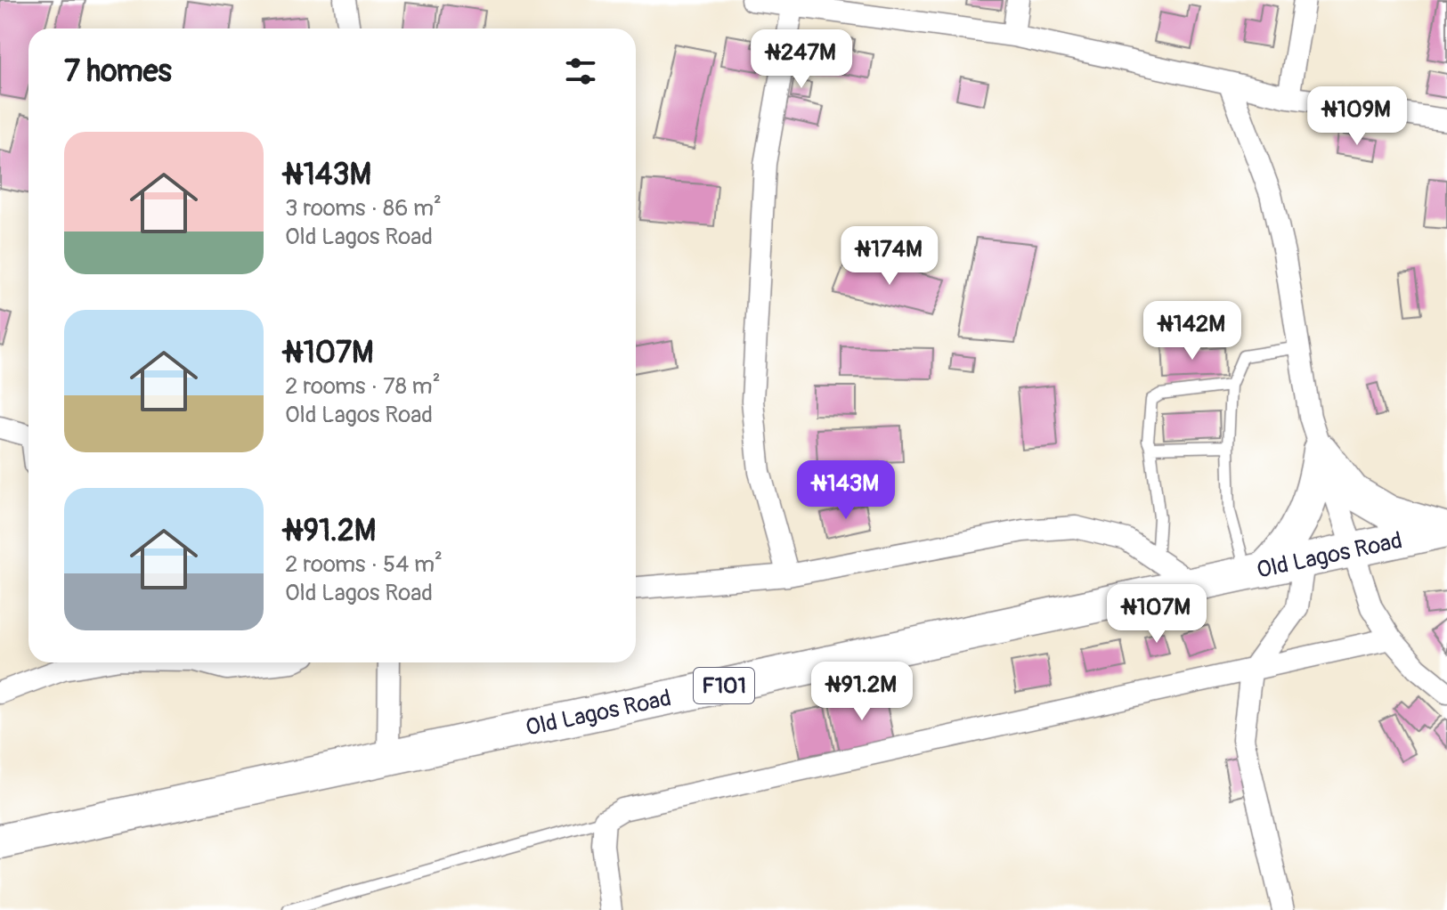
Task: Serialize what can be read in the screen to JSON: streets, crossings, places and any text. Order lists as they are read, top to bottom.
{
  "streets": {
    "main road": ["Old Lagos Road", "F101"]
  },
  "page": {
    "heading": "7 homes",
    "price": [
      "₦247M",
      "₦109M",
      "₦174M",
      "₦142M",
      "₦143M",
      "₦107M",
      "₦91.2M"
    ],
    "list": [
      {
        "name": "₦143M",
        "note": "3 rooms · 86 m² · Old Lagos Road"
      },
      {
        "name": "₦107M",
        "note": "2 rooms · 78 m² · Old Lagos Road"
      },
      {
        "name": "₦91.2M",
        "note": "2 rooms · 54 m² · Old Lagos Road"
      }
    ]
  }
}
